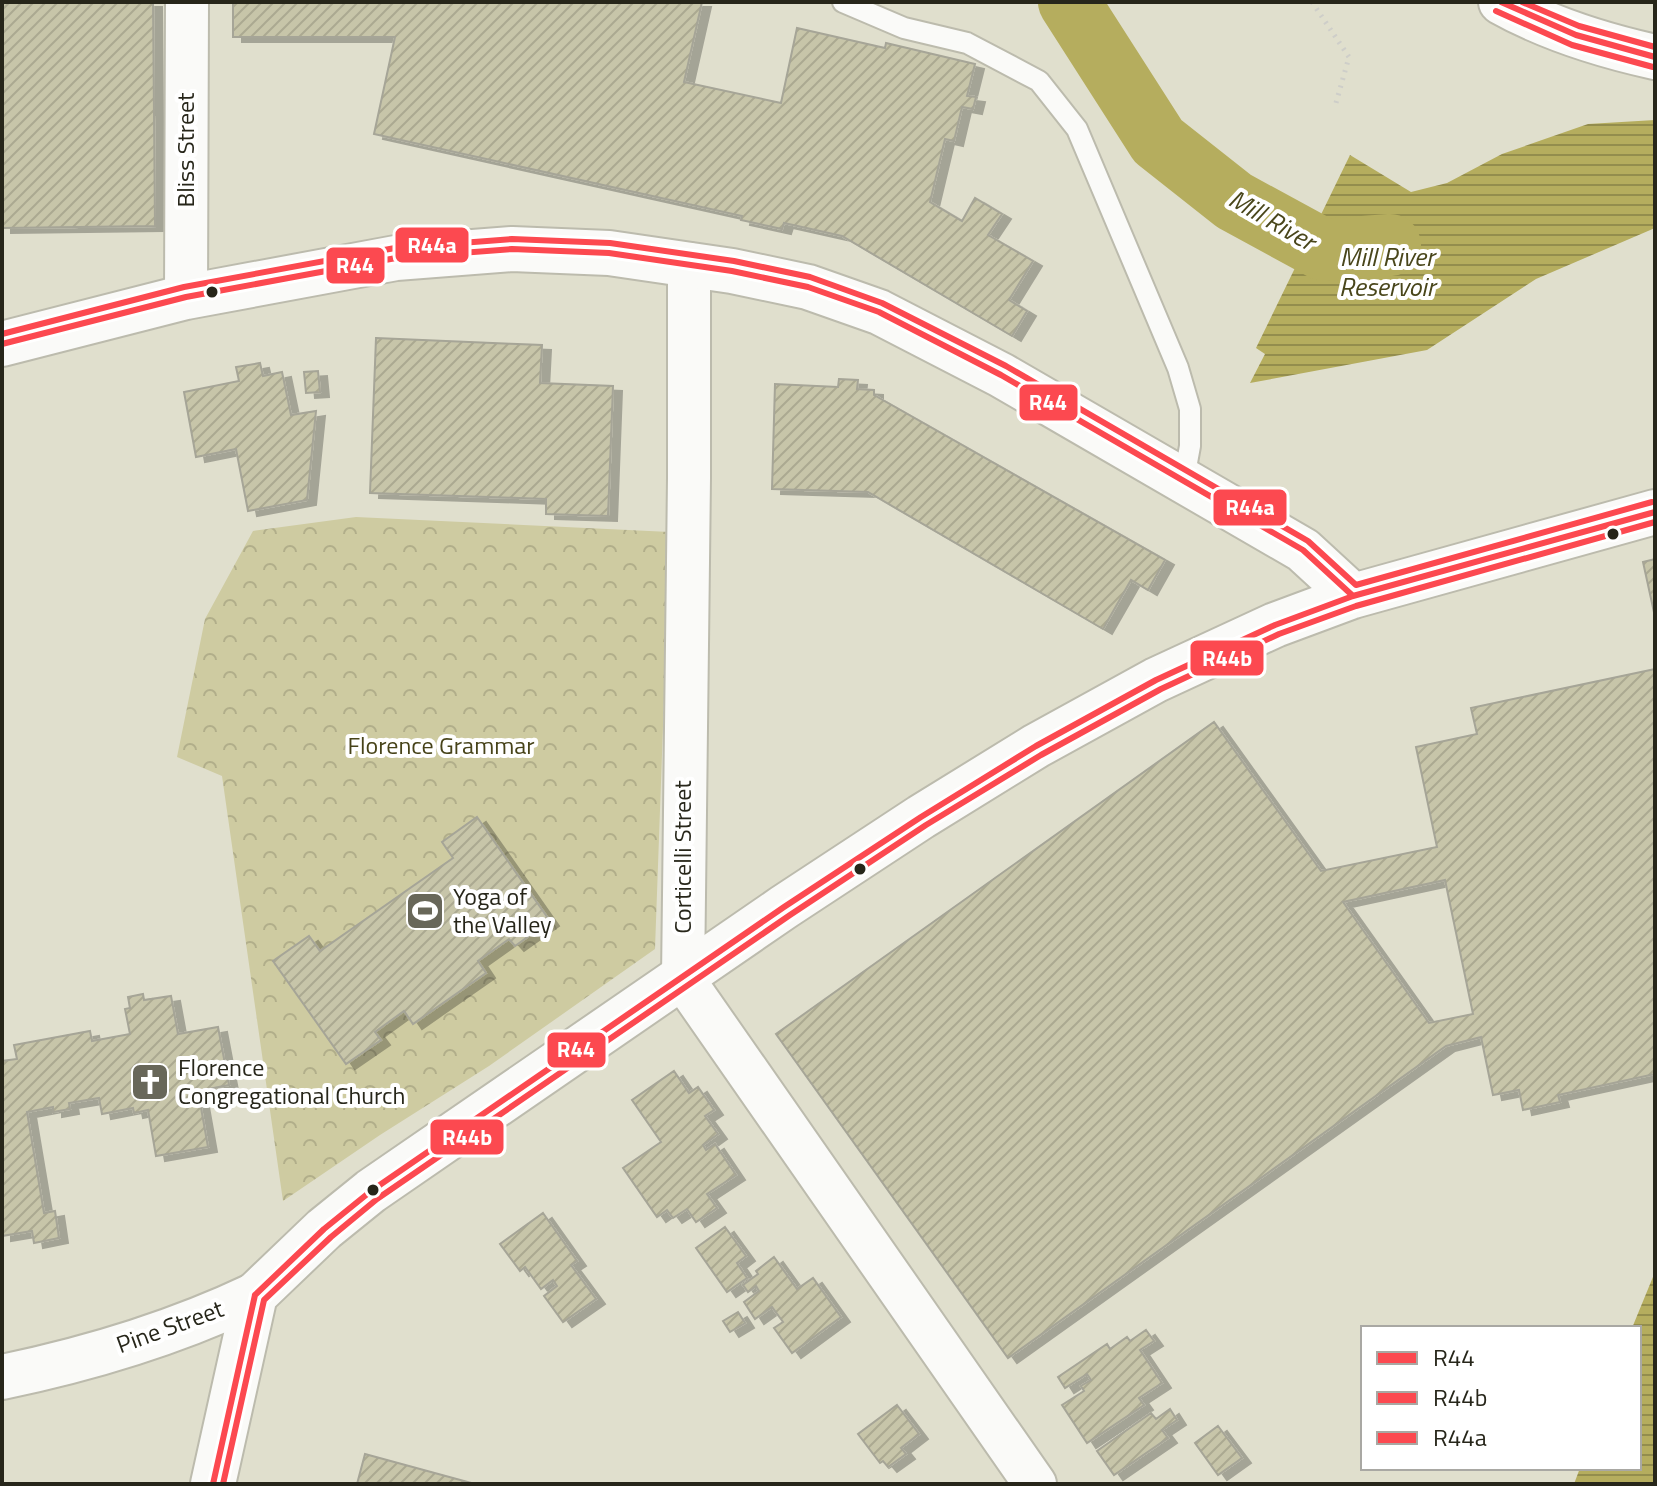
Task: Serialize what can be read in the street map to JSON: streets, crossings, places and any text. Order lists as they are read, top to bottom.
{
  "streets": {
    "main road": ["Pine Street"],
    "street": ["Bliss Street", "Corticelli Street"]
  },
  "crossings": [
    ["Corticelli Street", "Pine Street"]
  ],
  "water": ["Mill River", "Mill River Reservoir"],
  "parks": ["Florence Grammar"],
  "places": {
    "sports": ["Yoga of the Valley"],
    "church": ["Florence Congregational Church"]
  },
  "lines": ["transit line R44", "transit line R44a", "transit line R44b"],
  "legend": ["R44", "R44b", "R44a"]
}
